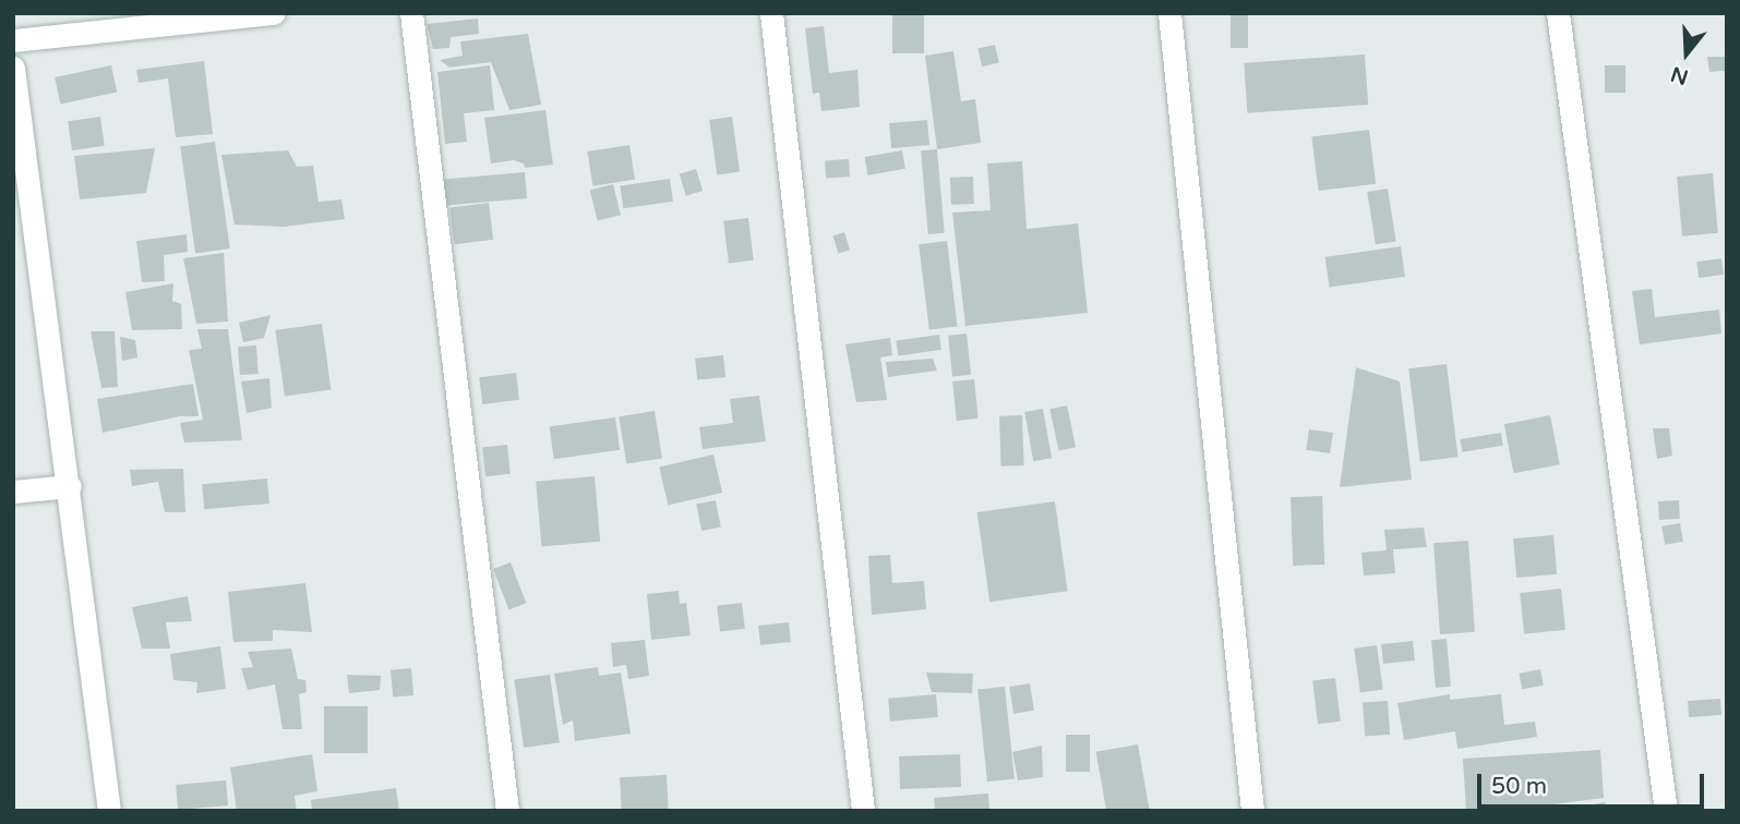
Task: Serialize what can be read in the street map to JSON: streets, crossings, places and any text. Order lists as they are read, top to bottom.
{
  "scale_bar": "50 m",
  "north": "bottom"
}
